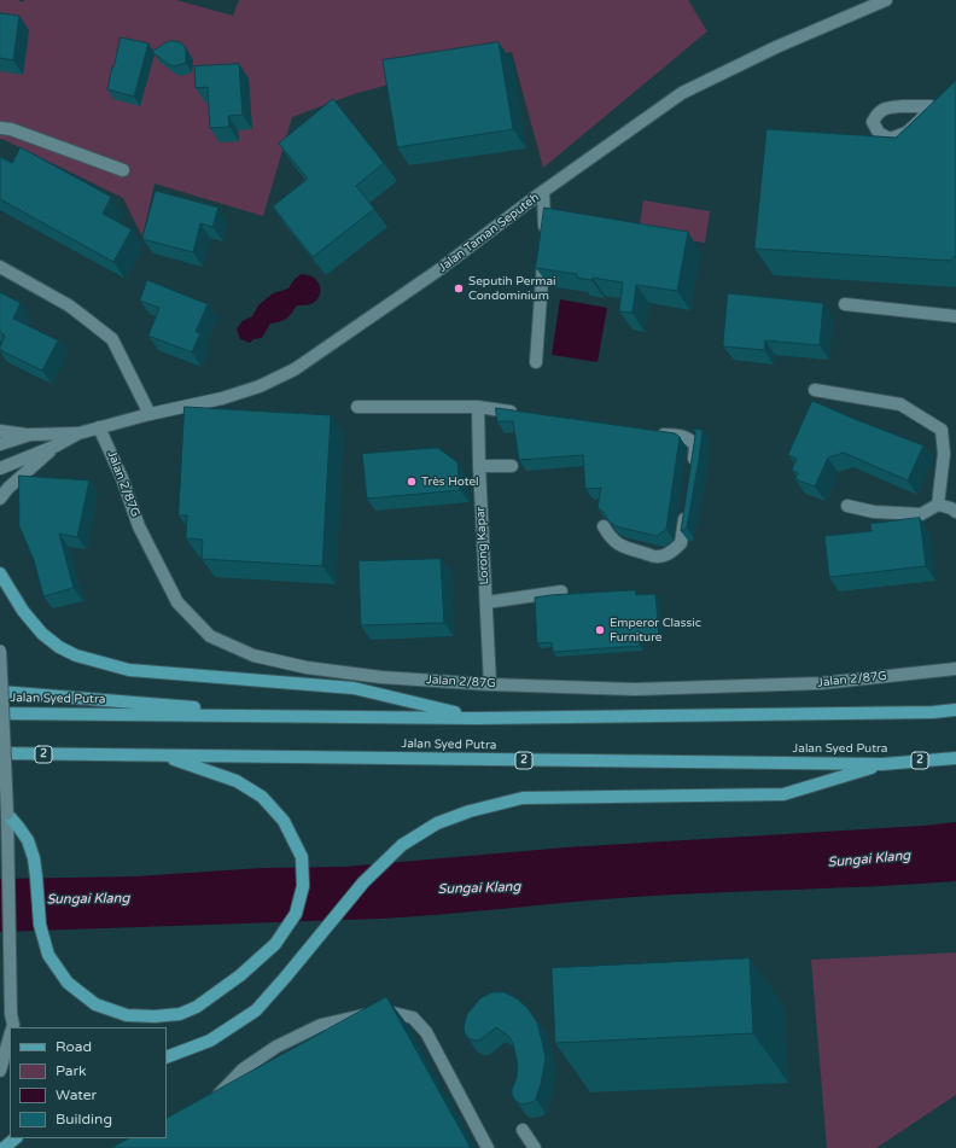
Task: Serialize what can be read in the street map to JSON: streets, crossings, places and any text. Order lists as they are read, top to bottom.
{
  "streets": {
    "main road": ["Jalan Syed Putra", "2"],
    "street": ["Jalan Taman Seputeh", "Jalan 2/87G", "Lorong Kapar"]
  },
  "crossings": [
    ["Jalan Taman Seputeh", "Jalan 2/87G"],
    ["Jalan 2/87G", "Lorong Kapar"]
  ],
  "water": ["Sungai Klang"],
  "places": ["Seputih Permai Condominium", "Très Hotel", "Emperor Classic Furniture"],
  "legend": [
    "Road",
    "Park",
    "Water",
    "Building"
  ]
}
